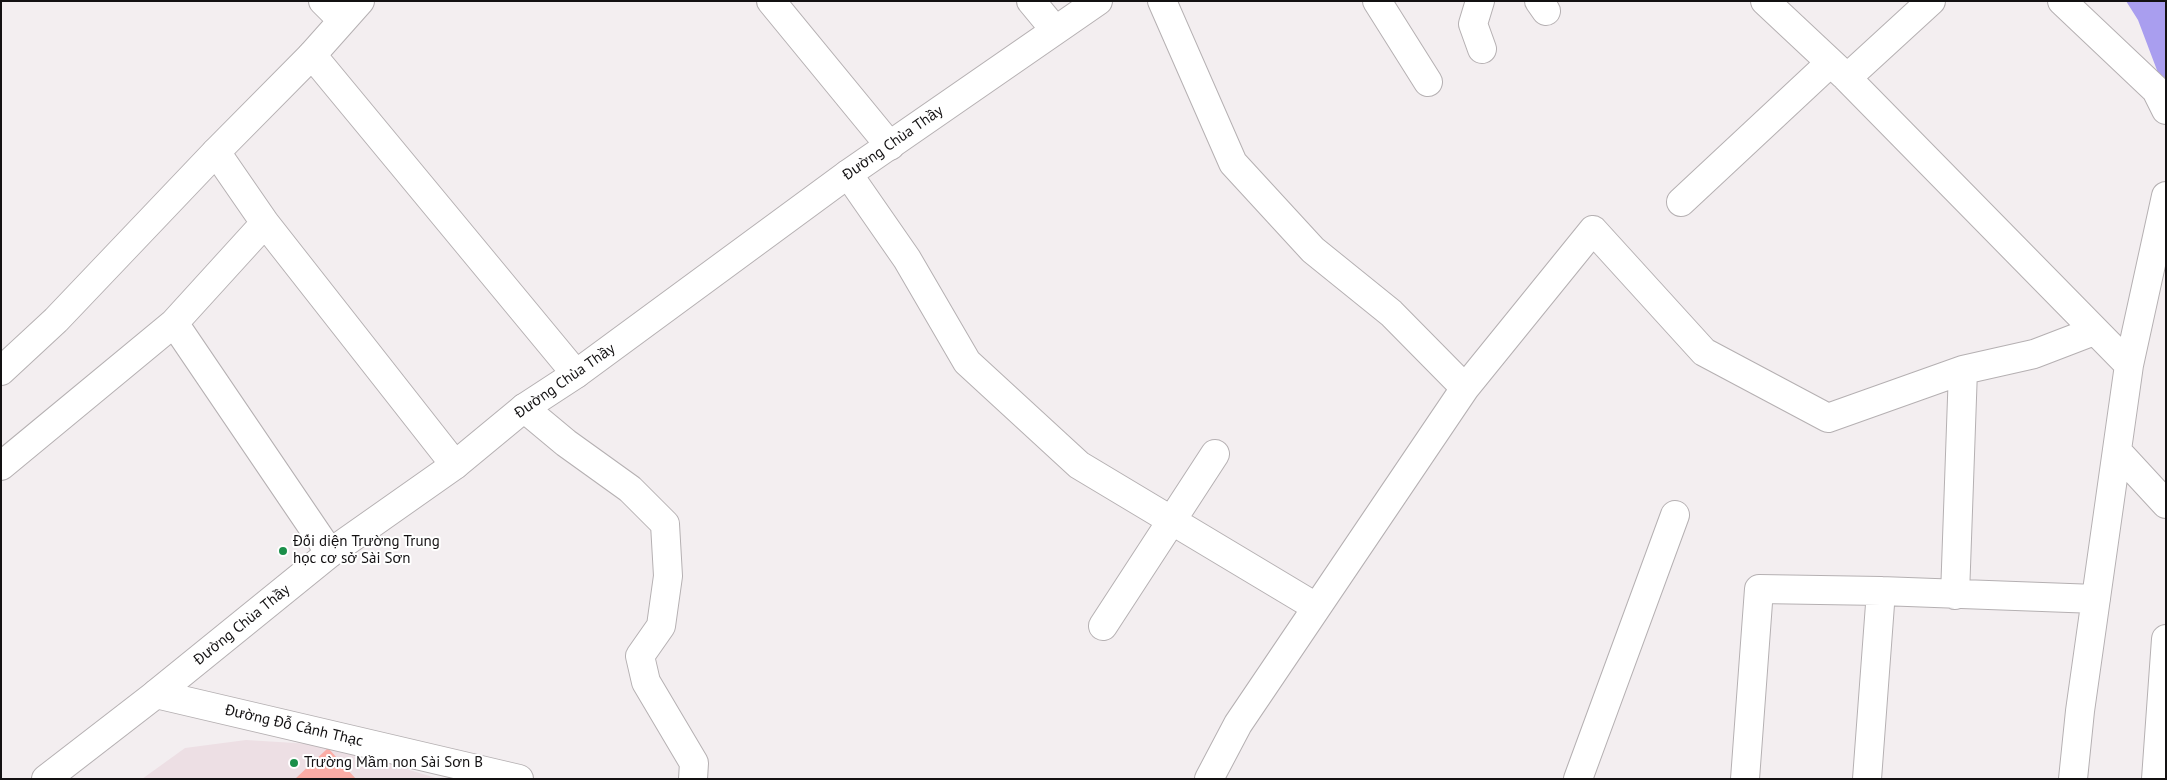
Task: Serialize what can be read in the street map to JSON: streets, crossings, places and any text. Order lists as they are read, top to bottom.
{
  "streets": {
    "street": ["Đường Chùa Thầy", "Đường Đỗ Cảnh Thạc"]
  },
  "crossings": [
    ["Đường Chùa Thầy", "Đường Đỗ Cảnh Thạc"]
  ],
  "places": ["Đối diện Trường Trung học cơ sở Sài Sơn", "Trường Mầm non Sài Sơn B"]
}
